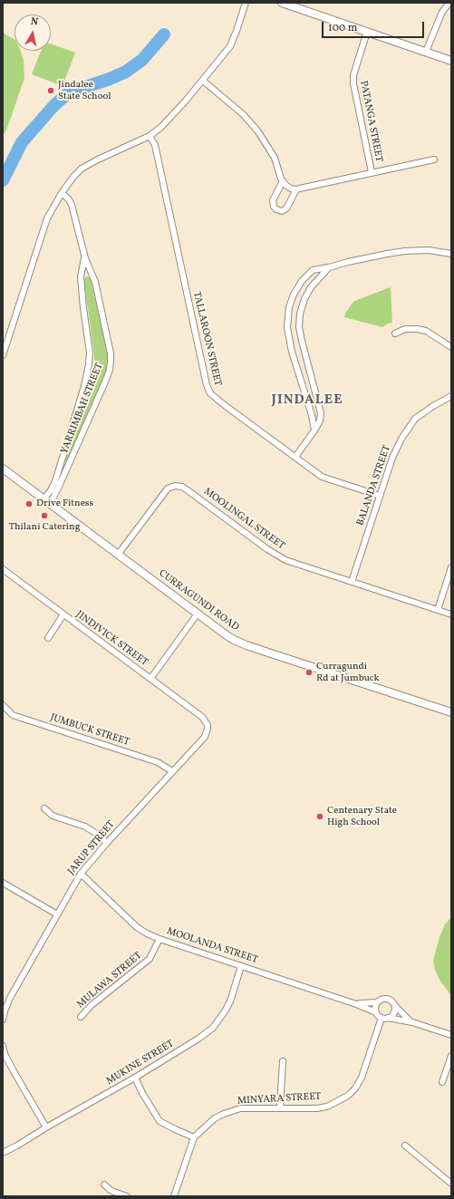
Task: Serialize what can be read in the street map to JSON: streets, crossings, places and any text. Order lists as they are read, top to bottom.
{
  "streets": {
    "street": [
      "PATANGA STREET",
      "TALLAROON STREET",
      "YARRIMBAH STREET",
      "BALANDA STREET",
      "MOOLINGAL STREET",
      "CURRAGUNDI ROAD",
      "JINDIVICK STREET",
      "JUMBUCK STREET",
      "JARUP STREET",
      "MOOLANDA STREET",
      "MULAWA STREET",
      "MUKINE STREET",
      "MINYARA STREET"
    ]
  },
  "crossings": [
    ["TALLAROON STREET", "BALANDA STREET"],
    ["YARRIMBAH STREET", "CURRAGUNDI ROAD"],
    ["BALANDA STREET", "MOOLINGAL STREET"],
    ["MOOLINGAL STREET", "CURRAGUNDI ROAD"],
    ["JINDIVICK STREET", "JARUP STREET"],
    ["JUMBUCK STREET", "JARUP STREET"],
    ["JARUP STREET", "MOOLANDA STREET"],
    ["MOOLANDA STREET", "MULAWA STREET"],
    ["MOOLANDA STREET", "MUKINE STREET"],
    ["MOOLANDA STREET", "MINYARA STREET"]
  ],
  "districts": ["JINDALEE"],
  "places": [
    "Jindalee State School",
    "Drive Fitness",
    "Thilani Catering",
    "Curragundi Rd at Jumbuck",
    "Centenary State High School"
  ],
  "scale_bar": "100 m",
  "north": "top"
}
